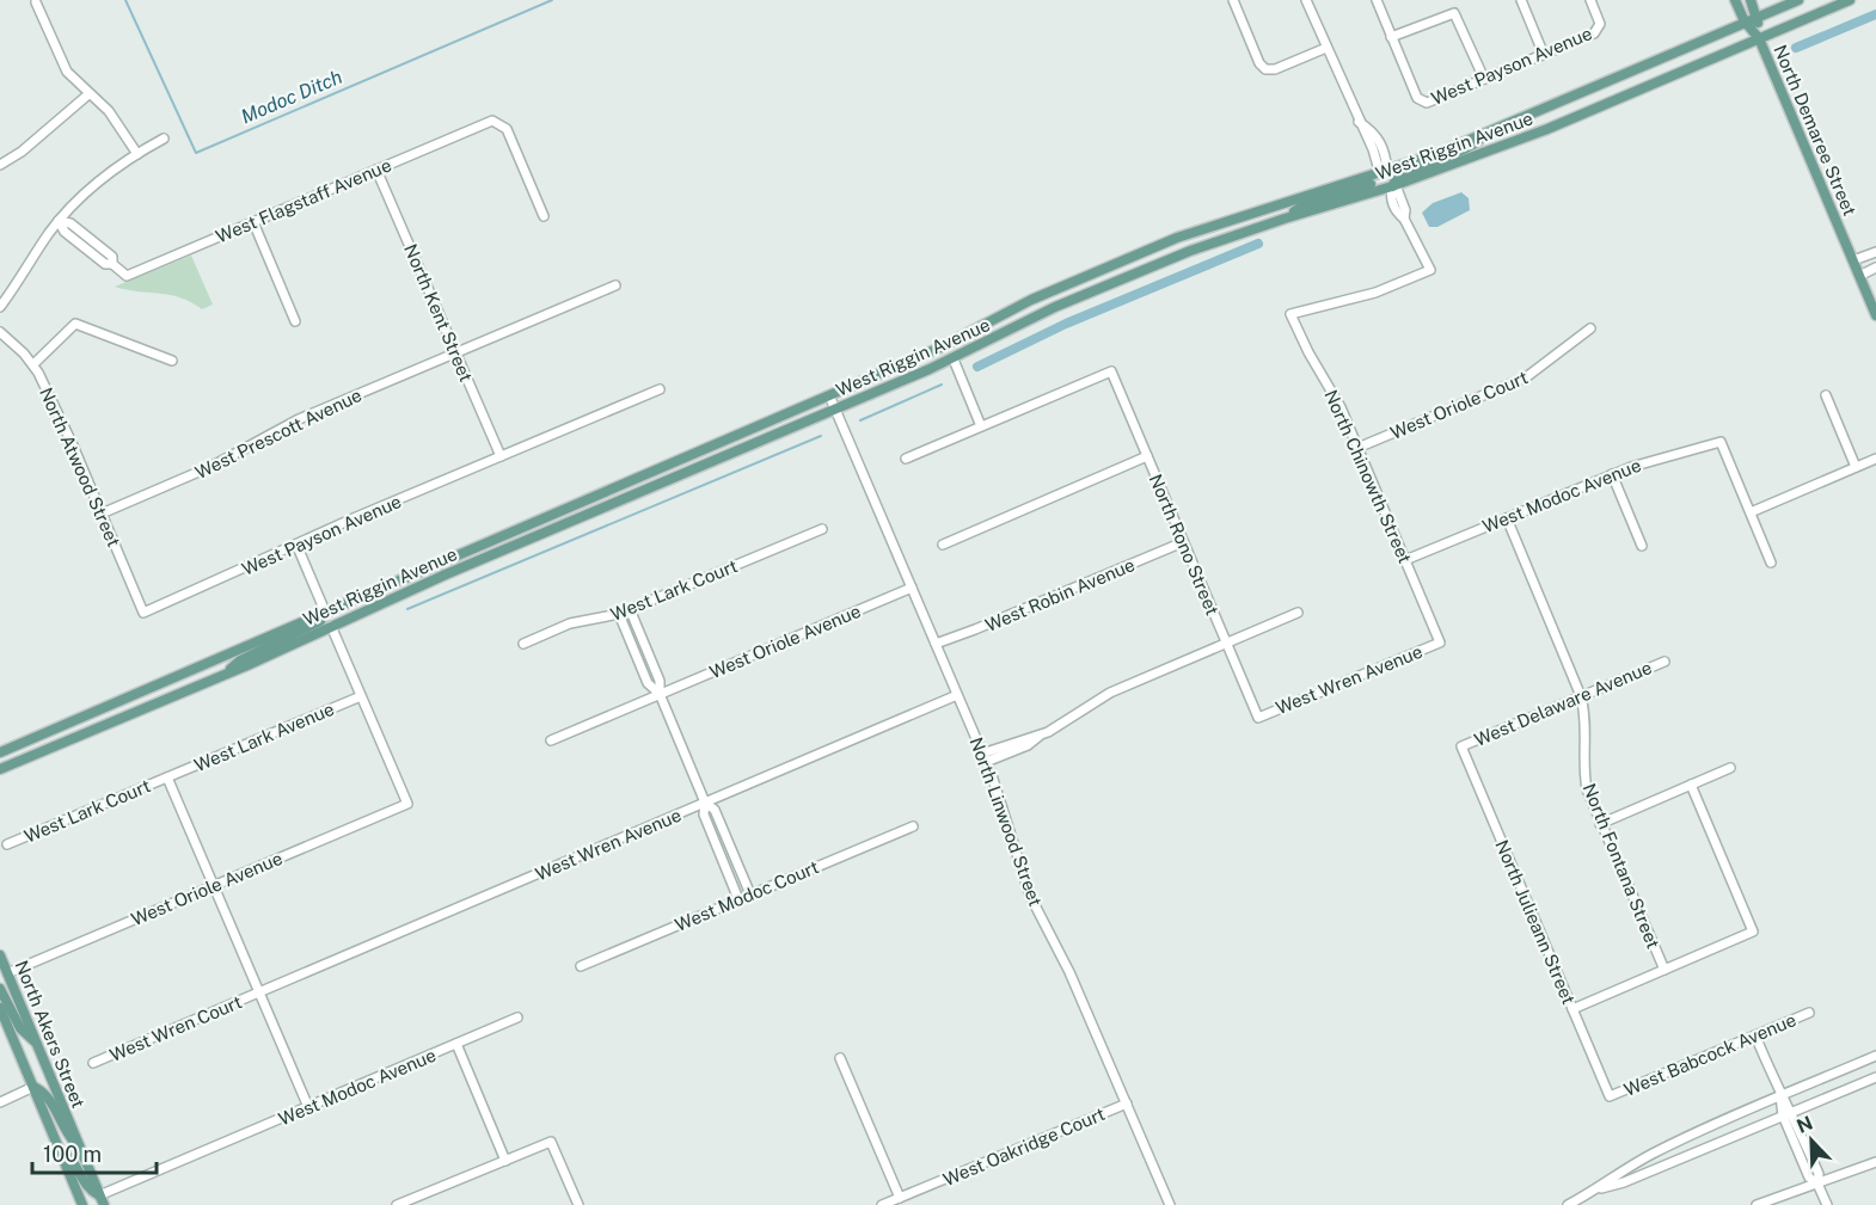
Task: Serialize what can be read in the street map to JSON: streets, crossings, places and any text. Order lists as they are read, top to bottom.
{
  "streets": {
    "main road": ["North Demaree Street", "West Riggin Avenue", "North Akers Street"],
    "street": [
      "West Payson Avenue",
      "West Flagstaff Avenue",
      "North Kent Street",
      "West Oriole Court",
      "West Prescott Avenue",
      "North Atwood Street",
      "North Chinowth Street",
      "West Modoc Avenue",
      "North Rono Street",
      "West Lark Court",
      "West Robin Avenue",
      "West Oriole Avenue",
      "West Wren Avenue",
      "West Delaware Avenue",
      "West Lark Avenue",
      "North Linwood Street",
      "North Fontana Street",
      "West Modoc Court",
      "North Julieann Street",
      "West Wren Court",
      "West Babcock Avenue",
      "West Oakridge Court"
    ]
  },
  "crossings": [
    ["West Payson Avenue", "North Kent Street"],
    ["West Payson Avenue", "North Atwood Street"],
    ["North Demaree Street", "West Riggin Avenue"],
    ["West Riggin Avenue", "North Chinowth Street"],
    ["West Riggin Avenue", "North Linwood Street"],
    ["West Flagstaff Avenue", "North Kent Street"],
    ["North Kent Street", "West Prescott Avenue"],
    ["West Oriole Court", "North Chinowth Street"],
    ["West Prescott Avenue", "North Atwood Street"],
    ["North Chinowth Street", "West Modoc Avenue"],
    ["North Chinowth Street", "West Wren Avenue"],
    ["West Modoc Avenue", "North Fontana Street"],
    ["West Modoc Avenue", "North Akers Street"],
    ["North Rono Street", "West Robin Avenue"],
    ["North Rono Street", "West Wren Avenue"],
    ["West Lark Court", "West Lark Avenue"],
    ["West Robin Avenue", "North Linwood Street"],
    ["West Oriole Avenue", "West Lark Avenue"],
    ["West Oriole Avenue", "North Linwood Street"],
    ["West Oriole Avenue", "North Akers Street"],
    ["West Wren Avenue", "North Linwood Street"],
    ["West Wren Avenue", "West Wren Court"],
    ["West Delaware Avenue", "North Fontana Street"],
    ["West Delaware Avenue", "North Julieann Street"],
    ["North Linwood Street", "West Oakridge Court"],
    ["North Julieann Street", "West Babcock Avenue"]
  ],
  "water": ["Modoc Ditch"],
  "scale_bar": "100 m",
  "north": "top left"
}
